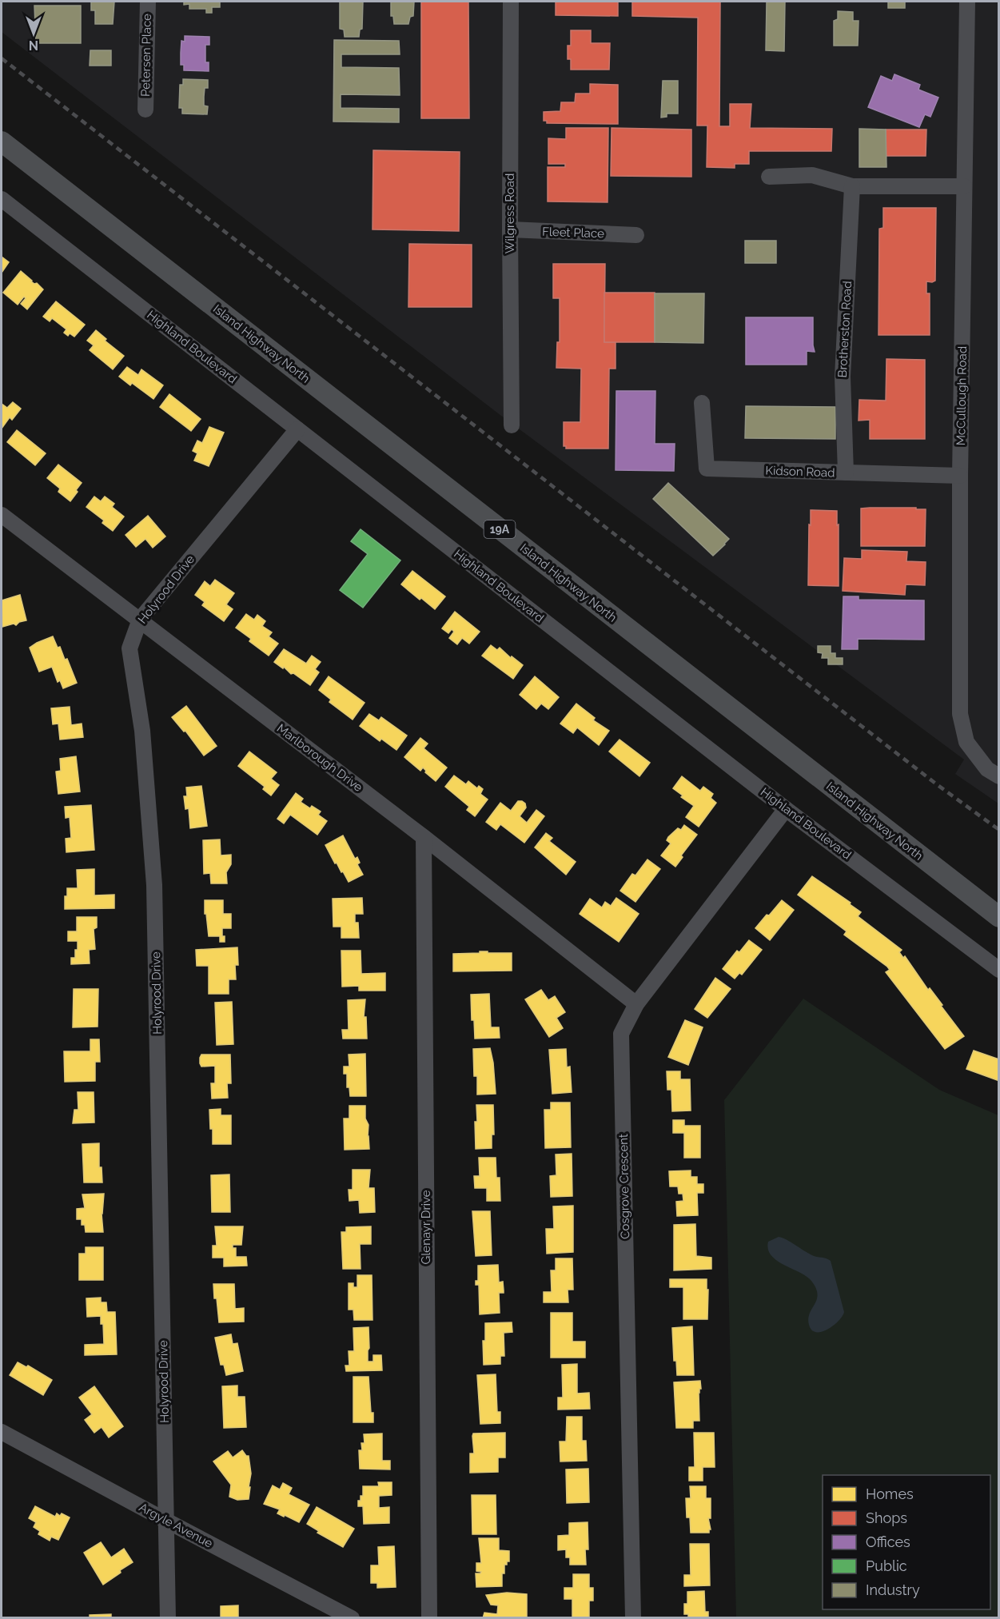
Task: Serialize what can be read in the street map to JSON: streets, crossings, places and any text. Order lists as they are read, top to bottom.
{
  "streets": {
    "main road": ["Island Highway North", "19A"],
    "street": [
      "Petersen Place",
      "Wilgress Road",
      "Fleet Place",
      "Brotherston Road",
      "Highland Boulevard",
      "McCullough Road",
      "Kidson Road",
      "Holyrood Drive",
      "Marlborough Drive",
      "Cosgrove Crescent",
      "Glenayr Drive",
      "Argyle Avenue"
    ]
  },
  "crossings": [
    ["Wilgress Road", "Fleet Place"],
    ["Brotherston Road", "Kidson Road"],
    ["Highland Boulevard", "Holyrood Drive"],
    ["Highland Boulevard", "Cosgrove Crescent"],
    ["McCullough Road", "Kidson Road"],
    ["Holyrood Drive", "Marlborough Drive"],
    ["Holyrood Drive", "Argyle Avenue"],
    ["Marlborough Drive", "Cosgrove Crescent"],
    ["Marlborough Drive", "Glenayr Drive"]
  ],
  "legend": [
    "Homes",
    "Shops",
    "Offices",
    "Public",
    "Industry"
  ],
  "north": "bottom"
}
